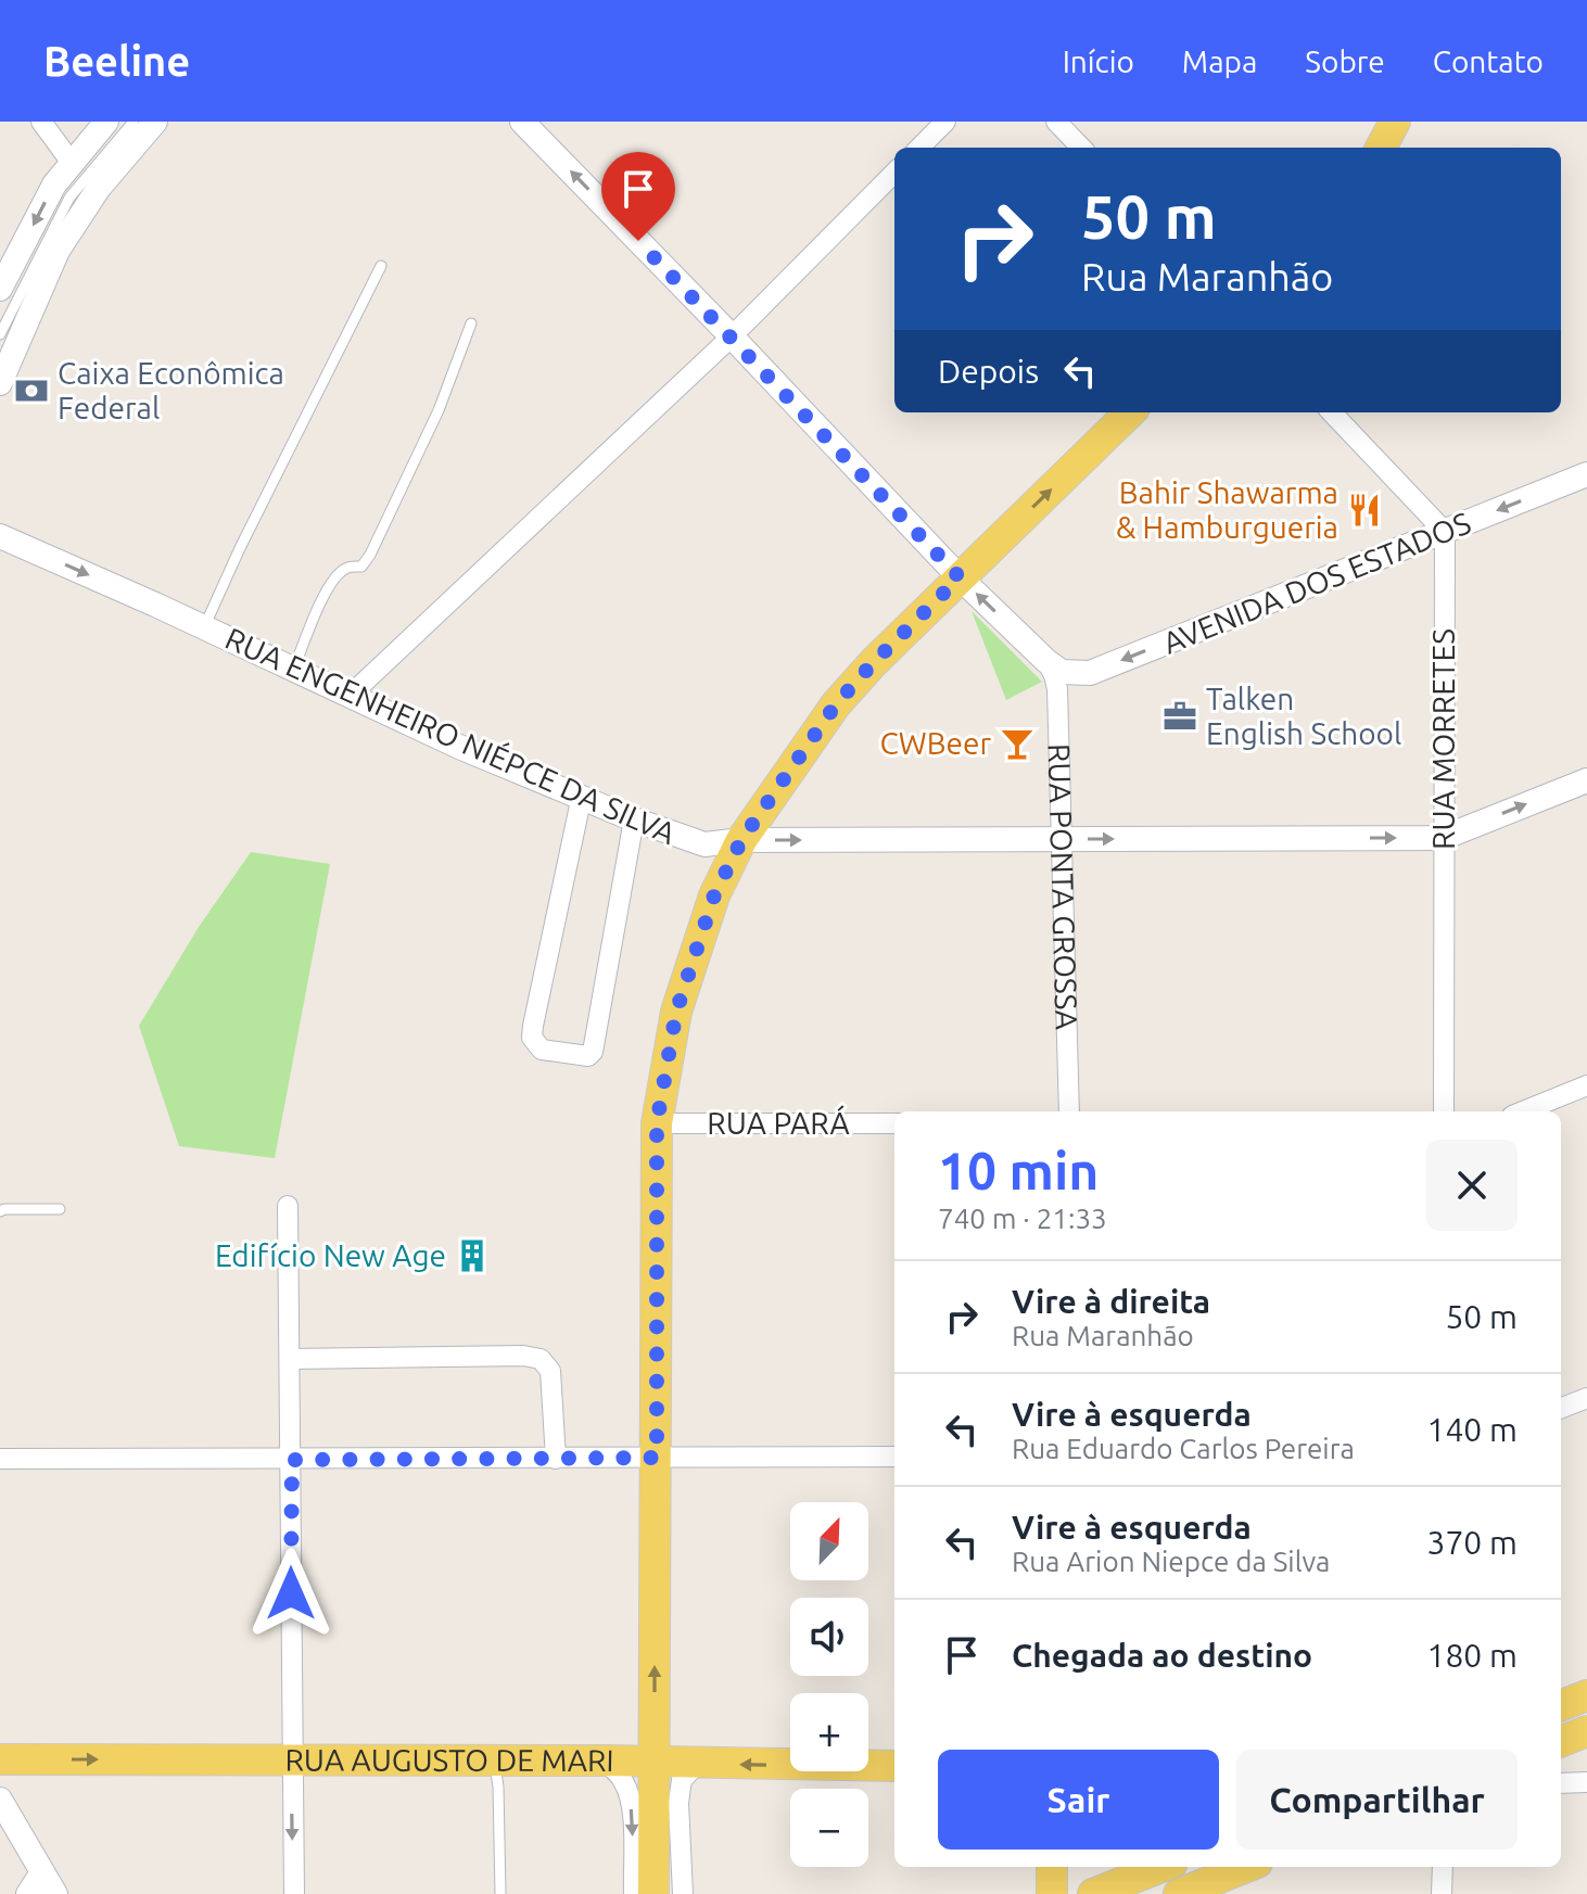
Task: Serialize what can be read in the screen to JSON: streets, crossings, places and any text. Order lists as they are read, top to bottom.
{
  "streets": {
    "main road": ["RUA AUGUSTO DE MARI"],
    "street": [
      "AVENIDA DOS ESTADOS",
      "RUA ENGENHEIRO NIÉPCE DA SILVA",
      "RUA MORRETES",
      "RUA PONTA GROSSA",
      "RUA PARÁ"
    ]
  },
  "crossings": [
    ["AVENIDA DOS ESTADOS", "RUA MORRETES"],
    ["AVENIDA DOS ESTADOS", "RUA PONTA GROSSA"],
    ["RUA ENGENHEIRO NIÉPCE DA SILVA", "RUA MORRETES"],
    ["RUA ENGENHEIRO NIÉPCE DA SILVA", "RUA PONTA GROSSA"]
  ],
  "one_way": ["AVENIDA DOS ESTADOS", "RUA ENGENHEIRO NIÉPCE DA SILVA"],
  "places": {
    "bank": ["Caixa Econômica Federal"],
    "restaurant": ["Bahir Shawarma & Hamburgueria"],
    "office": ["Talken English School"],
    "bar": ["CWBeer"],
    "building": ["Edifício New Age"]
  },
  "north": "top right",
  "page": {
    "header": "Beeline",
    "nav": [
      "Início",
      "Mapa",
      "Sobre",
      "Contato"
    ],
    "turn": ["50 m", "Rua Maranhão"],
    "then": "Depois",
    "heading": ["10 min", "740 m · 21:33"],
    "list": [
      {
        "name": "Vire à direita",
        "note": "Rua Maranhão",
        "value": "50 m"
      },
      {
        "name": "Vire à esquerda",
        "note": "Rua Eduardo Carlos Pereira",
        "value": "140 m"
      },
      {
        "name": "Vire à esquerda",
        "note": "Rua Arion Niepce da Silva",
        "value": "370 m"
      },
      {
        "name": "Chegada ao destino",
        "value": "180 m"
      }
    ],
    "map_buttons": ["+", "−"],
    "buttons": ["Sair", "Compartilhar"]
  }
}
